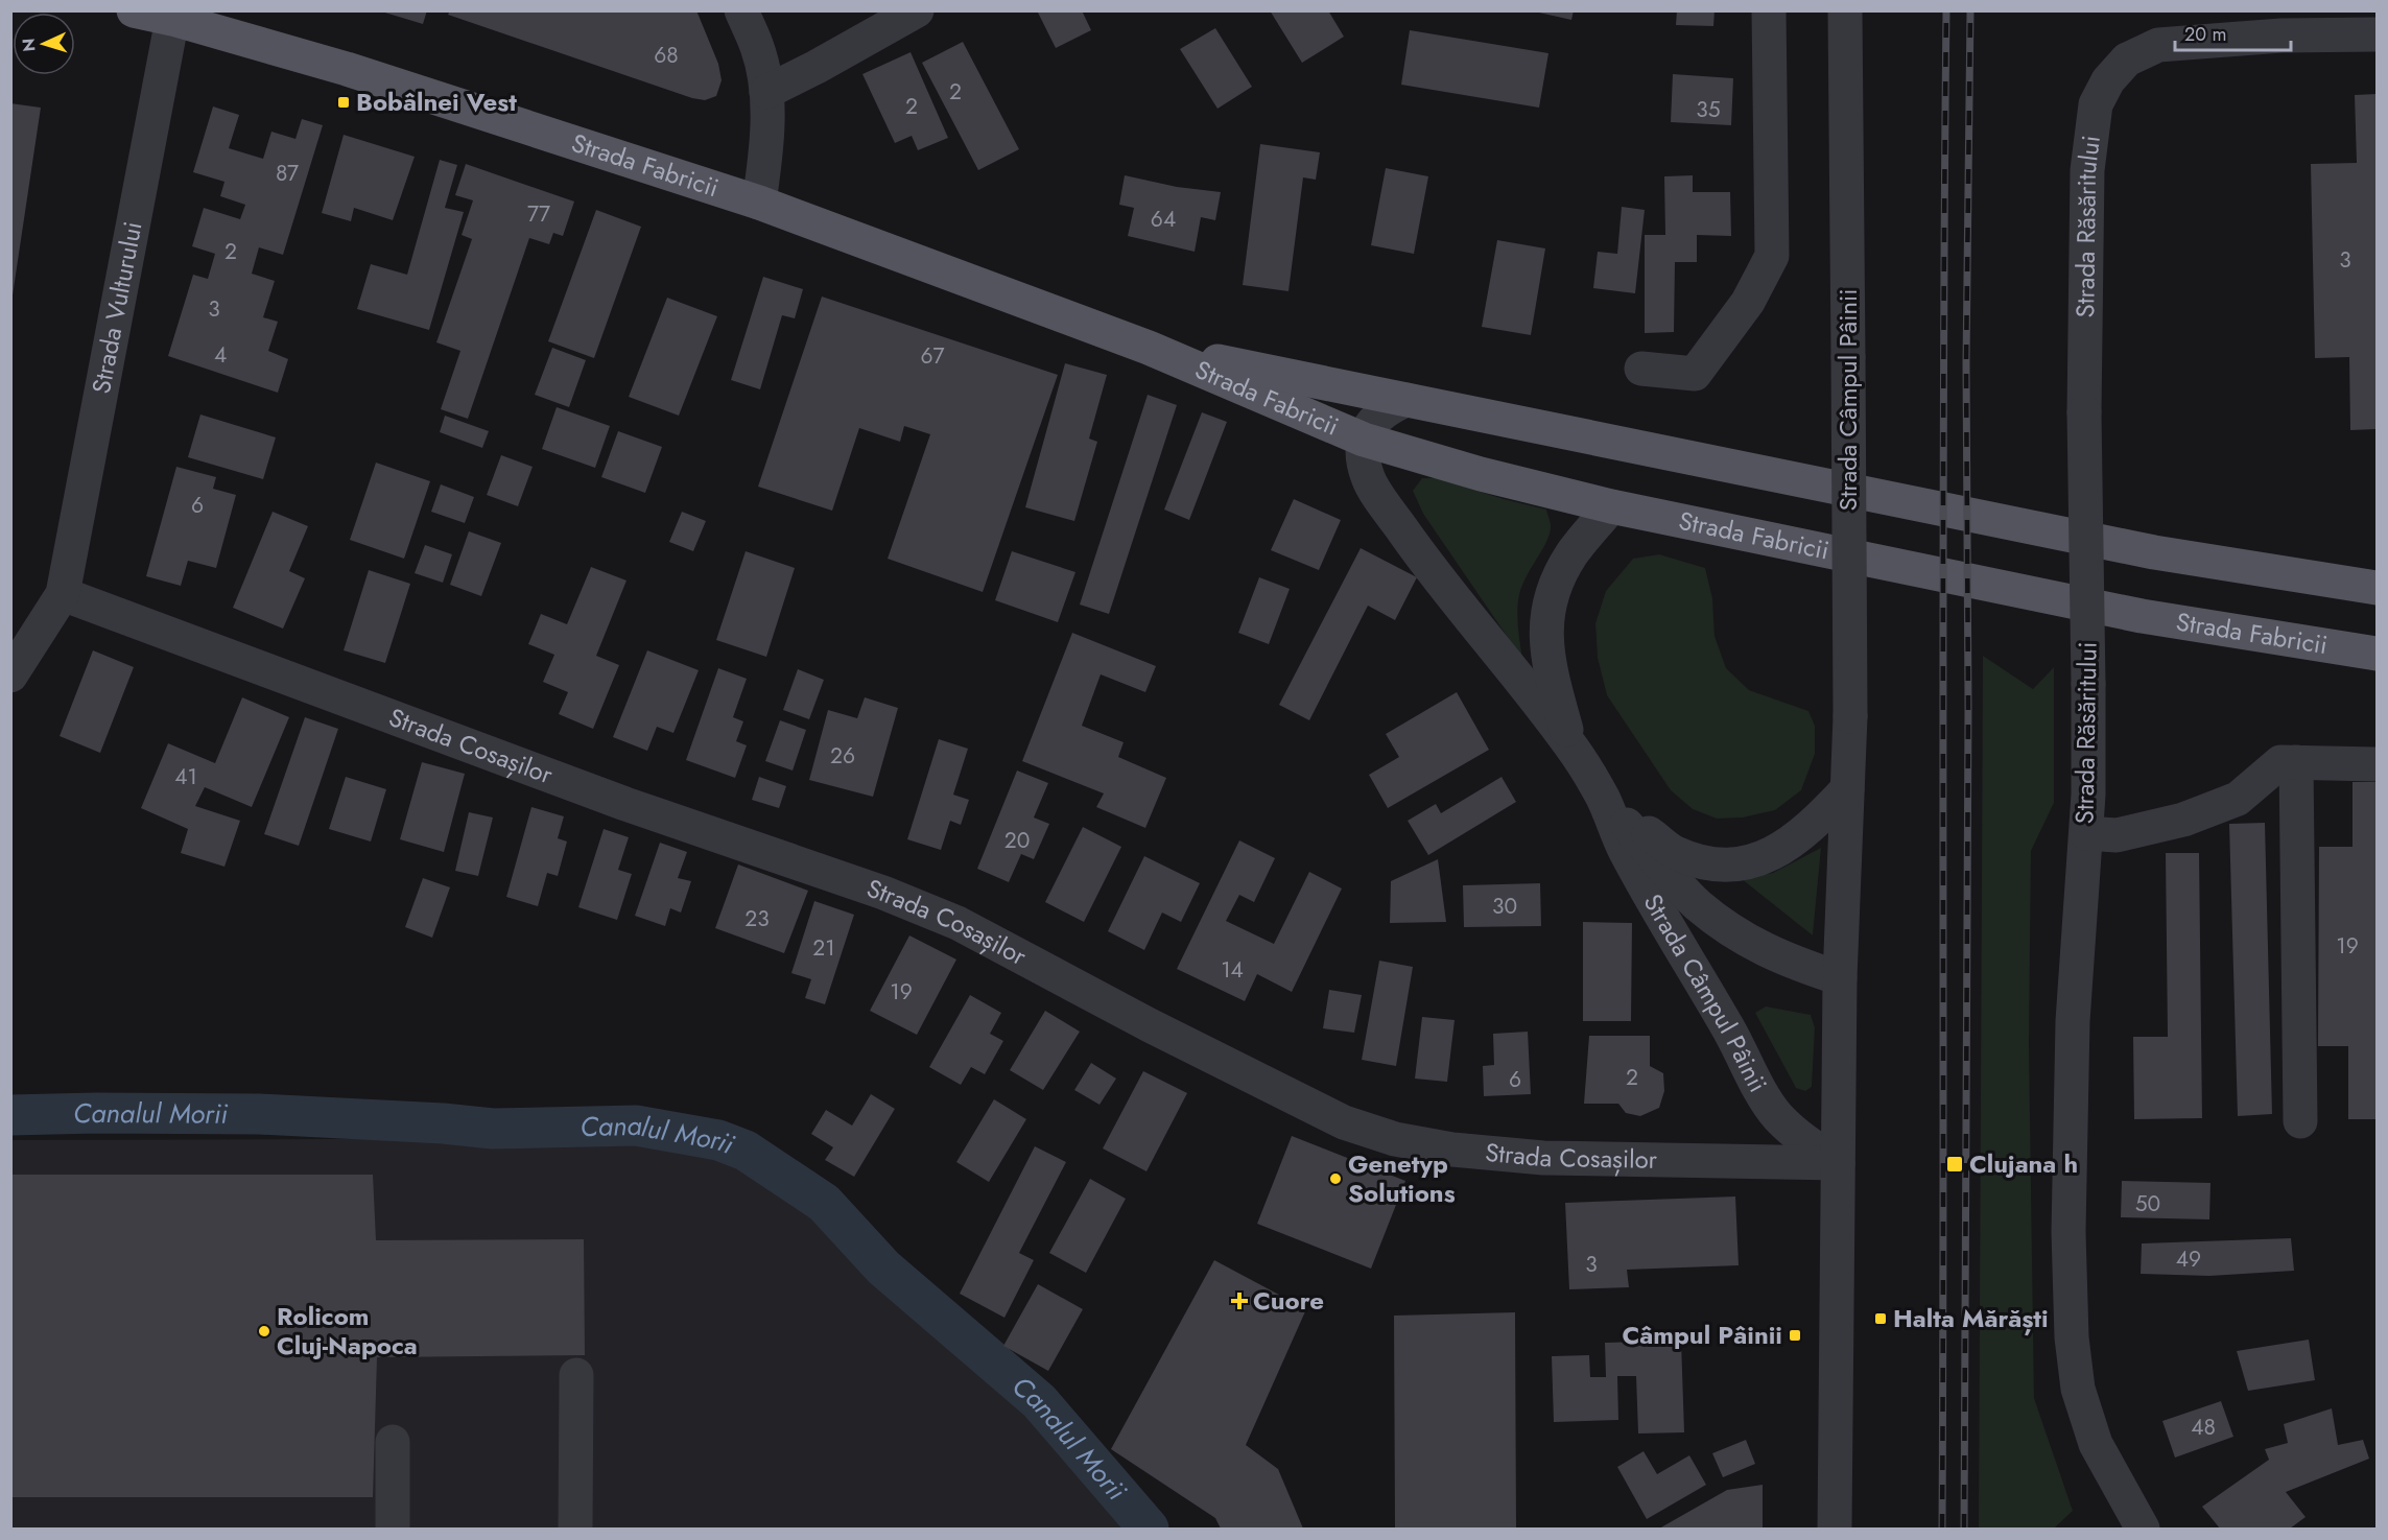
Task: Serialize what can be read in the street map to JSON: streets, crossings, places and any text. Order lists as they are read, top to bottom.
{
  "streets": {
    "main road": ["Strada Fabricii"],
    "street": [
      "Strada Răsăritului",
      "Strada Vulturului",
      "Strada Câmpul Pâinii",
      "Strada Cosașilor"
    ]
  },
  "crossings": [
    ["Strada Fabricii", "Strada Vulturului"],
    ["Strada Fabricii", "Strada Câmpul Pâinii"],
    ["Strada Vulturului", "Strada Cosașilor"],
    ["Strada Câmpul Pâinii", "Strada Cosașilor"]
  ],
  "water": ["Canalul Morii"],
  "places": {
    "transit": [
      "Bobâlnei Vest",
      "Clujana h",
      "Halta Mărăști",
      "Câmpul Pâinii"
    ],
    "other": ["Genetyp Solutions", "Rolicom Cluj-Napoca"],
    "health": ["Cuore"]
  },
  "house_numbers": [
    "68",
    "2",
    "2",
    "35",
    "87",
    "77",
    "64",
    "2",
    "3",
    "3",
    "4",
    "67",
    "6",
    "26",
    "41",
    "20",
    "30",
    "23",
    "19",
    "21",
    "14",
    "19",
    "2",
    "6",
    "50",
    "49",
    "3",
    "48"
  ],
  "scale_bar": "20 m",
  "north": "left"
}
